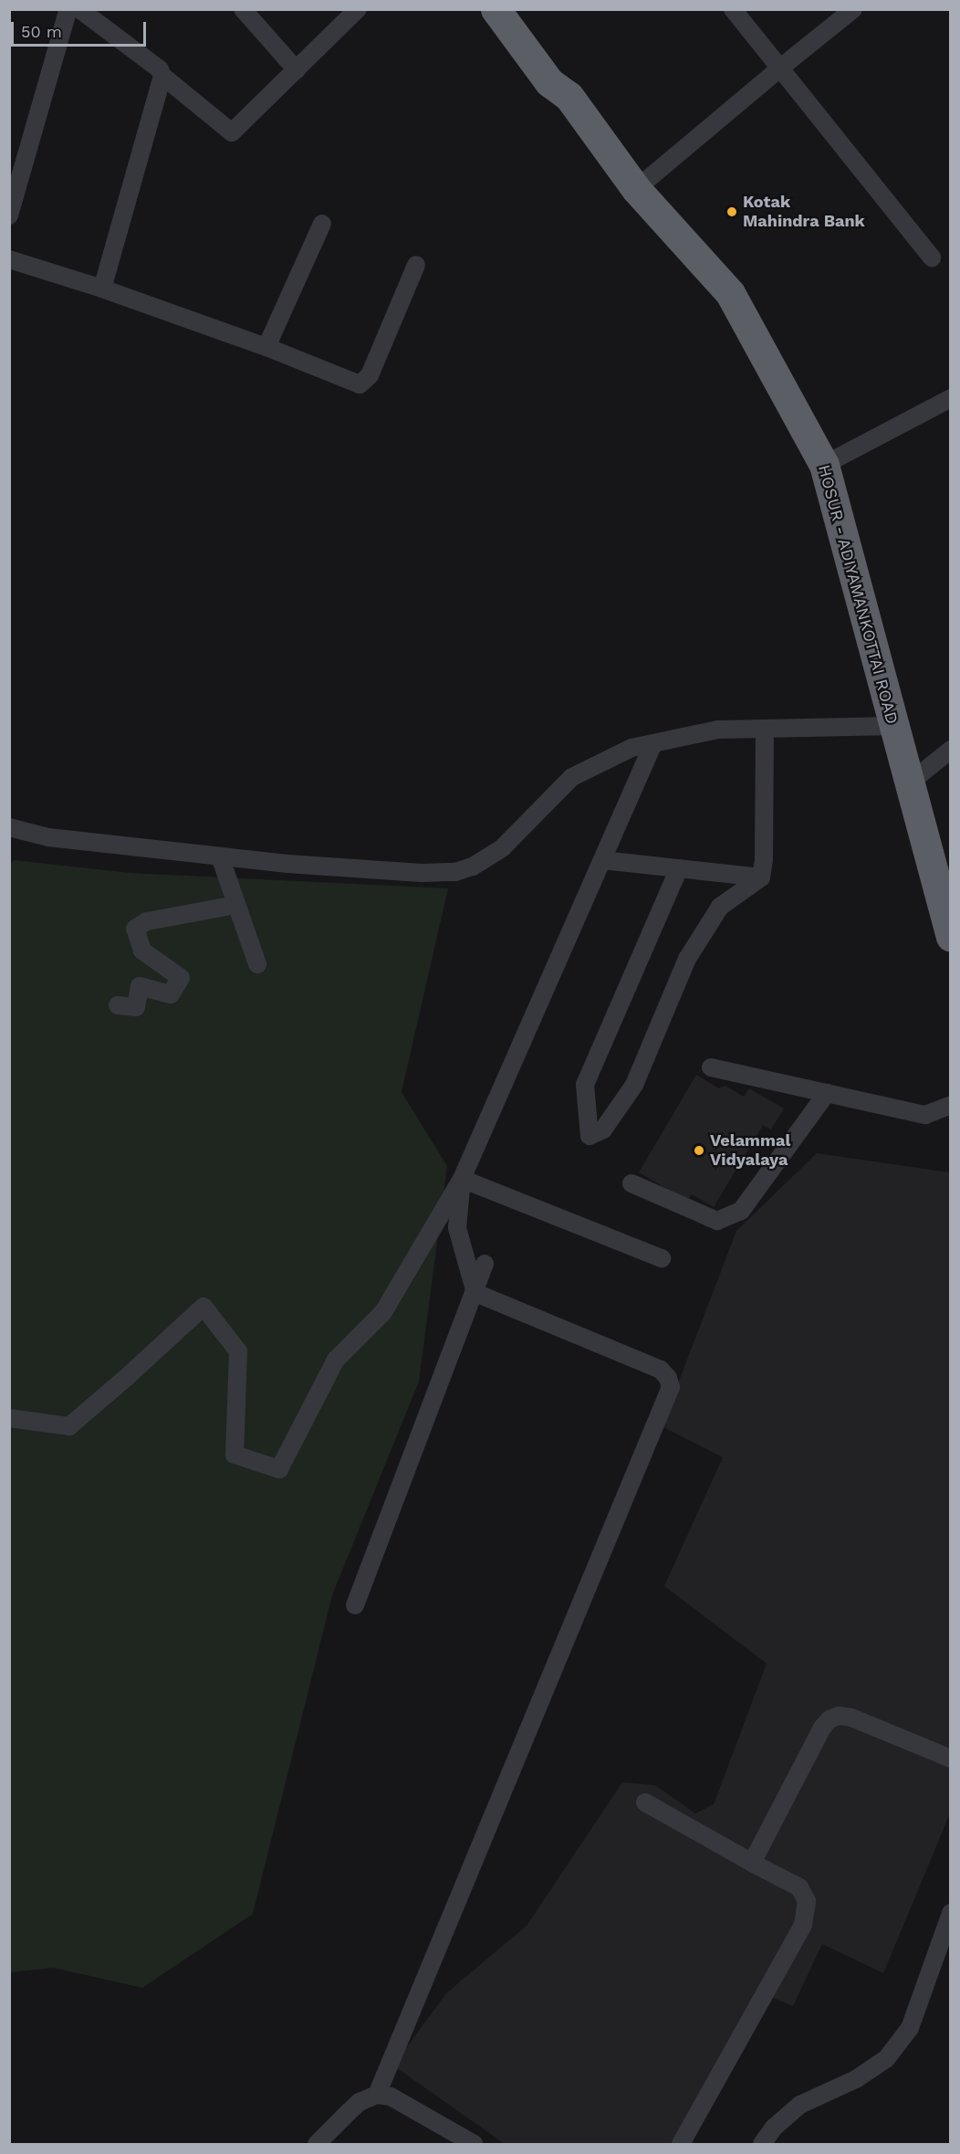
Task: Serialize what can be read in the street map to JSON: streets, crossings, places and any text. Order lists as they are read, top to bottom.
{
  "streets": {
    "highway": ["HOSUR - ADIYAMANKOTTAI ROAD"]
  },
  "places": ["Kotak Mahindra Bank", "Velammal Vidyalaya"],
  "scale_bar": "50 m"
}
